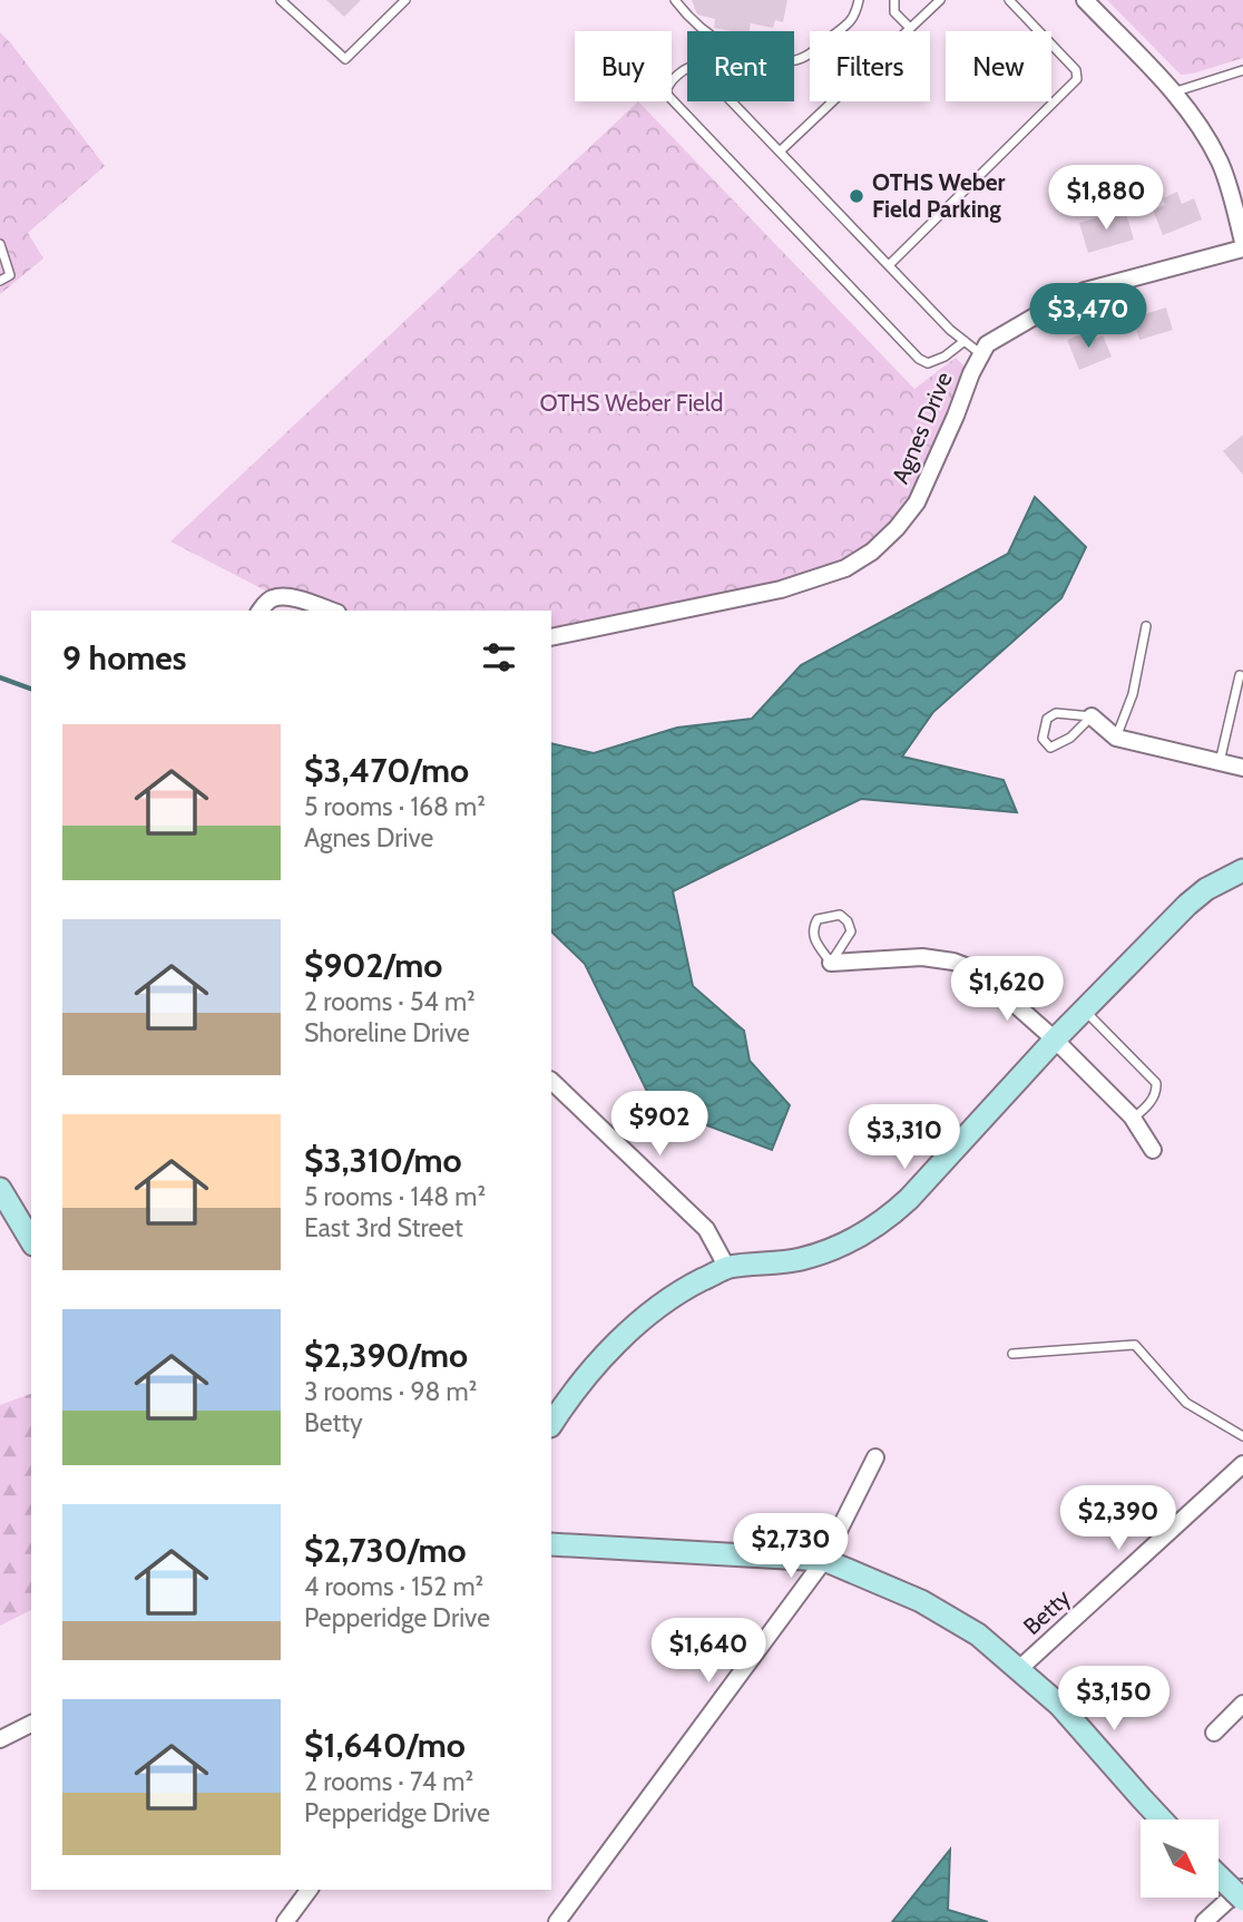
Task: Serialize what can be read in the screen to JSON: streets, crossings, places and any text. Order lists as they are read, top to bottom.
{
  "streets": {
    "street": ["Agnes Drive", "Betty"]
  },
  "parks": ["OTHS Weber Field"],
  "places": ["OTHS Weber Field Parking"],
  "north": "bottom right",
  "page": {
    "chip": [
      "Buy",
      "Rent",
      "Filters",
      "New"
    ],
    "price": [
      "$1,880",
      "$3,470",
      "$1,620",
      "$902",
      "$3,310",
      "$2,390",
      "$2,730",
      "$1,640",
      "$3,150"
    ],
    "heading": "9 homes",
    "list": [
      {
        "name": "$3,470/mo",
        "note": "5 rooms · 168 m² · Agnes Drive"
      },
      {
        "name": "$902/mo",
        "note": "2 rooms · 54 m² · Shoreline Drive"
      },
      {
        "name": "$3,310/mo",
        "note": "5 rooms · 148 m² · East 3rd Street"
      },
      {
        "name": "$2,390/mo",
        "note": "3 rooms · 98 m² · Betty"
      },
      {
        "name": "$2,730/mo",
        "note": "4 rooms · 152 m² · Pepperidge Drive"
      },
      {
        "name": "$1,640/mo",
        "note": "2 rooms · 74 m² · Pepperidge Drive"
      }
    ]
  }
}
